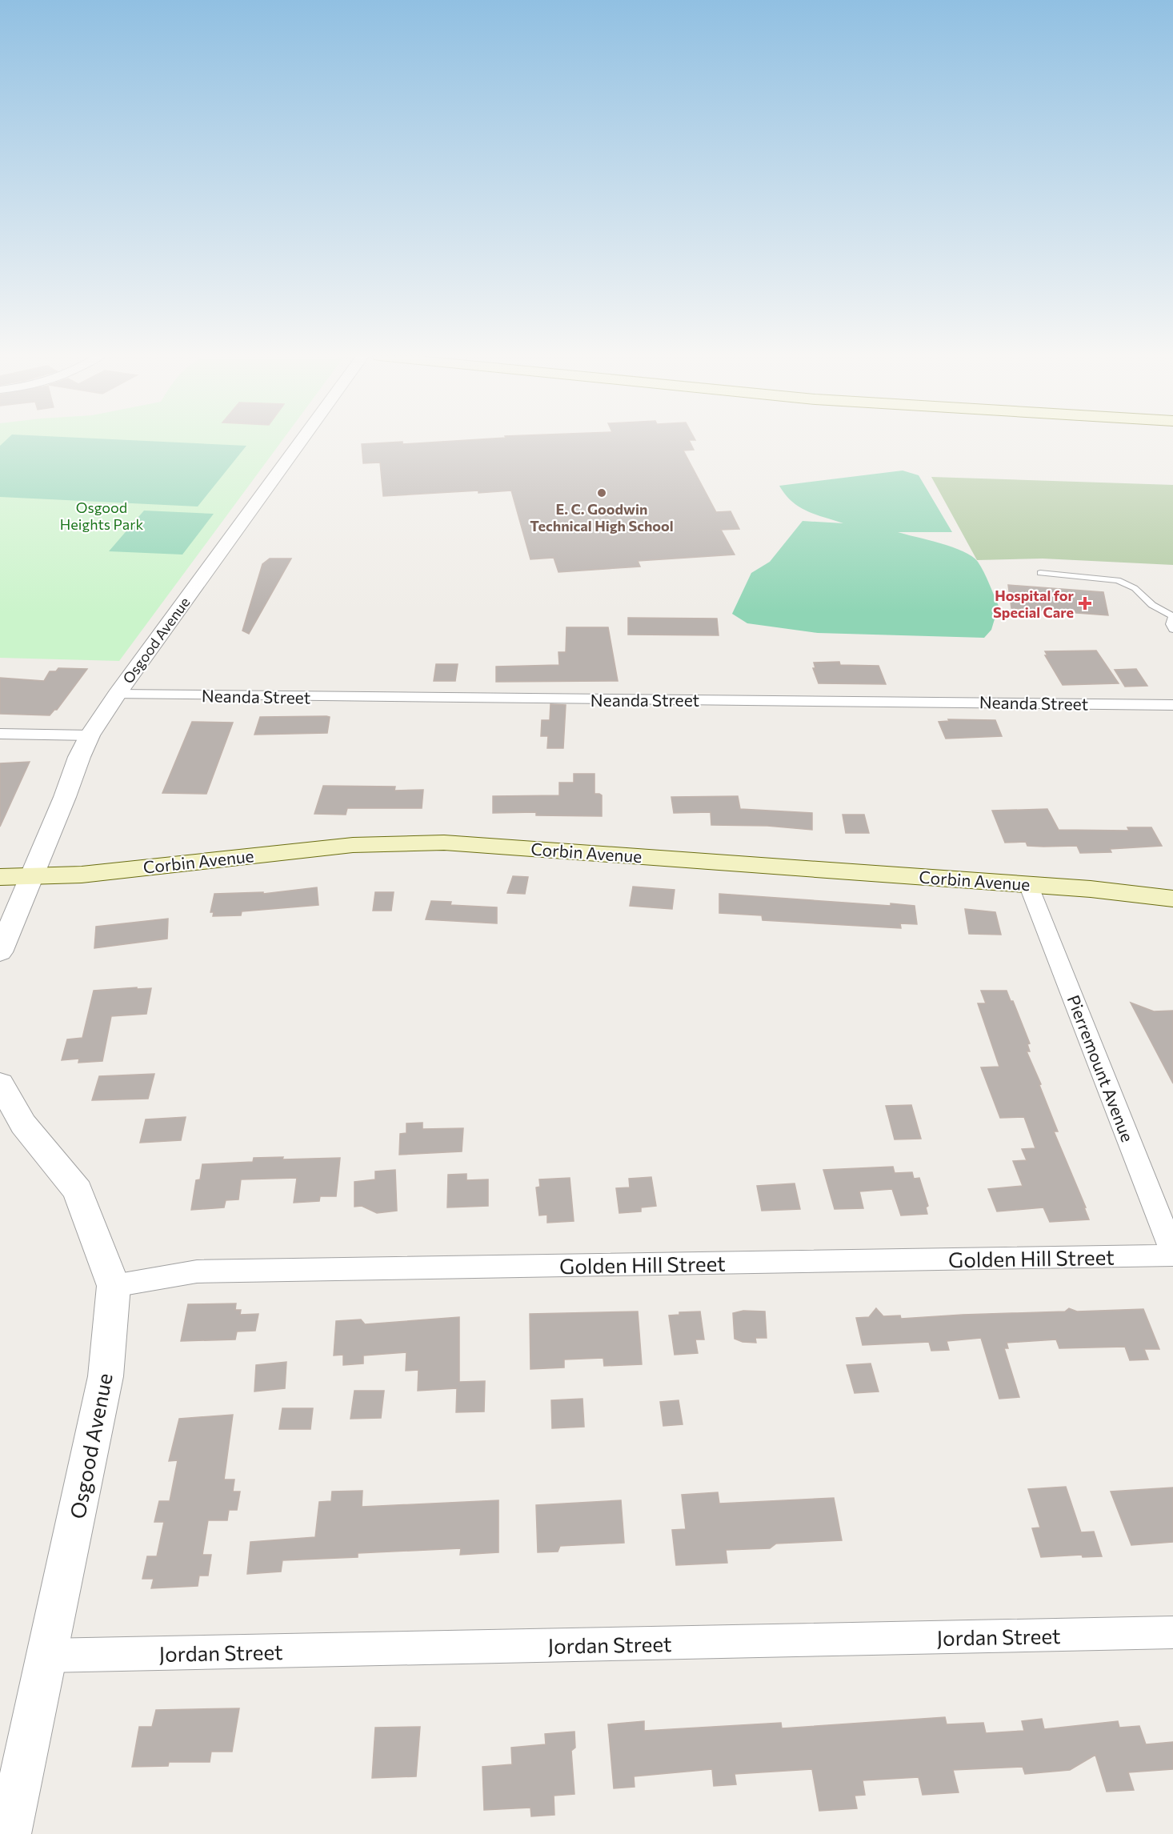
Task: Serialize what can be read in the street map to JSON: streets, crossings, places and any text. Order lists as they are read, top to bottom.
{
  "streets": {
    "main road": ["Corbin Avenue"],
    "street": [
      "Osgood Avenue",
      "Neanda Street",
      "Pierremount Avenue",
      "Golden Hill Street",
      "Jordan Street"
    ]
  },
  "crossings": [
    ["Osgood Avenue", "Neanda Street"],
    ["Osgood Avenue", "Corbin Avenue"],
    ["Osgood Avenue", "Golden Hill Street"],
    ["Osgood Avenue", "Jordan Street"],
    ["Corbin Avenue", "Pierremount Avenue"]
  ],
  "parks": ["Osgood Heights Park"],
  "places": {
    "other": ["E. C. Goodwin Technical High School"],
    "health": ["Hospital for Special Care"]
  }
}
